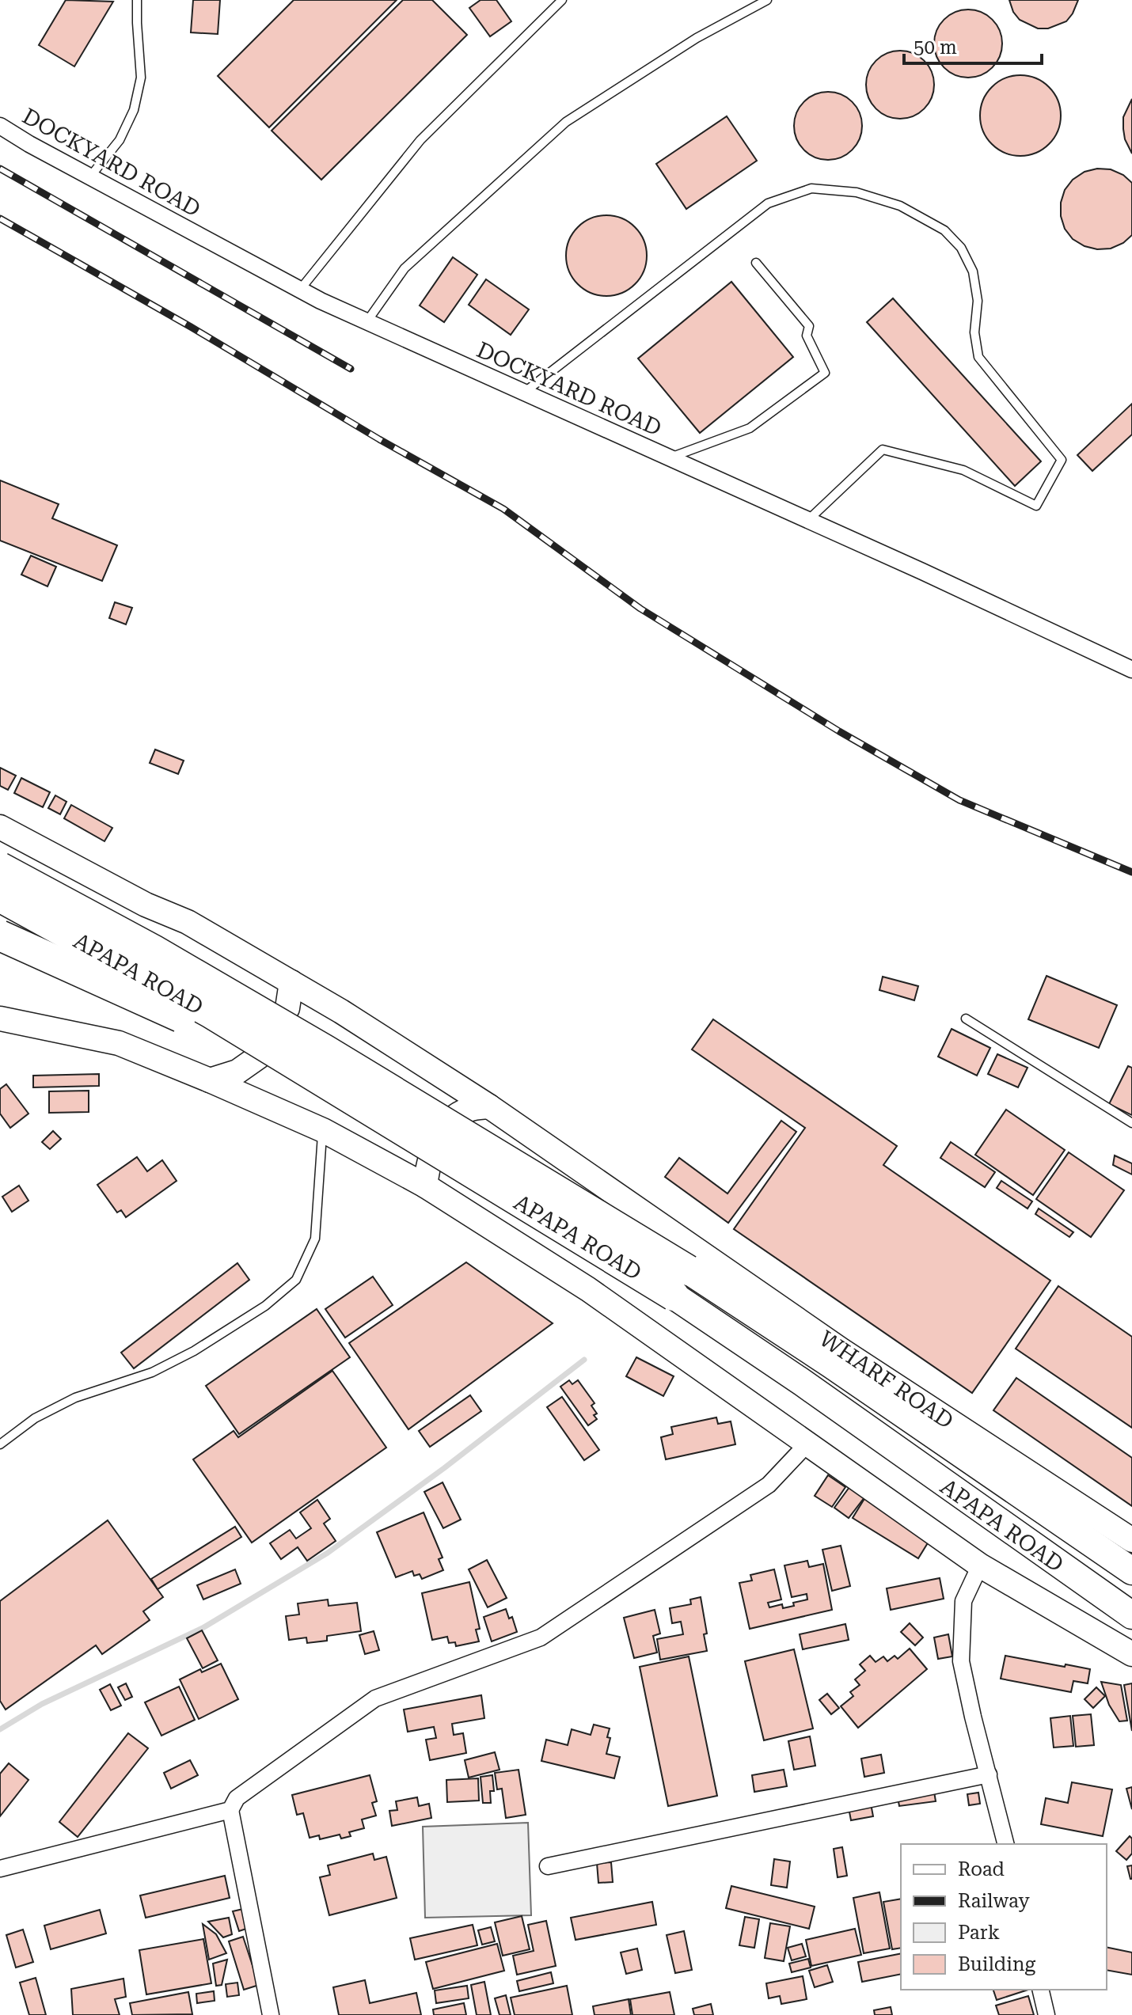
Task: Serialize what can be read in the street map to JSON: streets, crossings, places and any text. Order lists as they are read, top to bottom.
{
  "streets": {
    "highway": ["APAPA ROAD"],
    "street": ["DOCKYARD ROAD", "WHARF ROAD"]
  },
  "legend": [
    "Road",
    "Railway",
    "Park",
    "Building"
  ],
  "scale_bar": "50 m"
}
